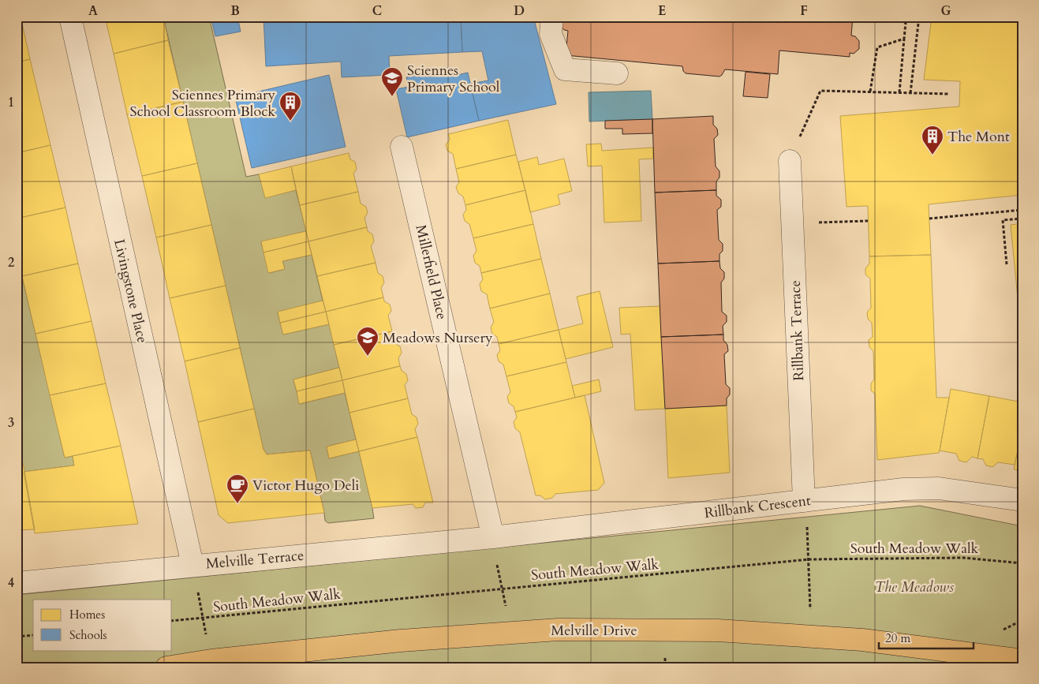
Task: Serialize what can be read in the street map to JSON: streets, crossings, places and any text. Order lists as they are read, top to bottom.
{
  "streets": {
    "main road": ["Melville Drive"],
    "street": [
      "Millerfield Place",
      "Livingstone Place",
      "Rillbank Terrace",
      "Rillbank Crescent",
      "Melville Terrace"
    ],
    "path": ["South Meadow Walk"]
  },
  "crossings": [
    ["Millerfield Place", "Rillbank Crescent"],
    ["Millerfield Place", "Melville Terrace"],
    ["Livingstone Place", "Melville Terrace"],
    ["Rillbank Terrace", "Rillbank Crescent"],
    ["Rillbank Crescent", "Melville Terrace"]
  ],
  "parks": ["The Meadows"],
  "places": {
    "school or university": ["Sciennes Primary School", "Meadows Nursery"],
    "building": ["Sciennes Primary School Classroom Block", "The Mont"],
    "cafe": ["Victor Hugo Deli"]
  },
  "legend": ["Homes", "Schools"],
  "scale_bar": "20 m",
  "grid": {
    "columns": [
      "A",
      "B",
      "C",
      "D",
      "E",
      "F",
      "G"
    ],
    "rows": [
      "1",
      "2",
      "3",
      "4"
    ]
  }
}
